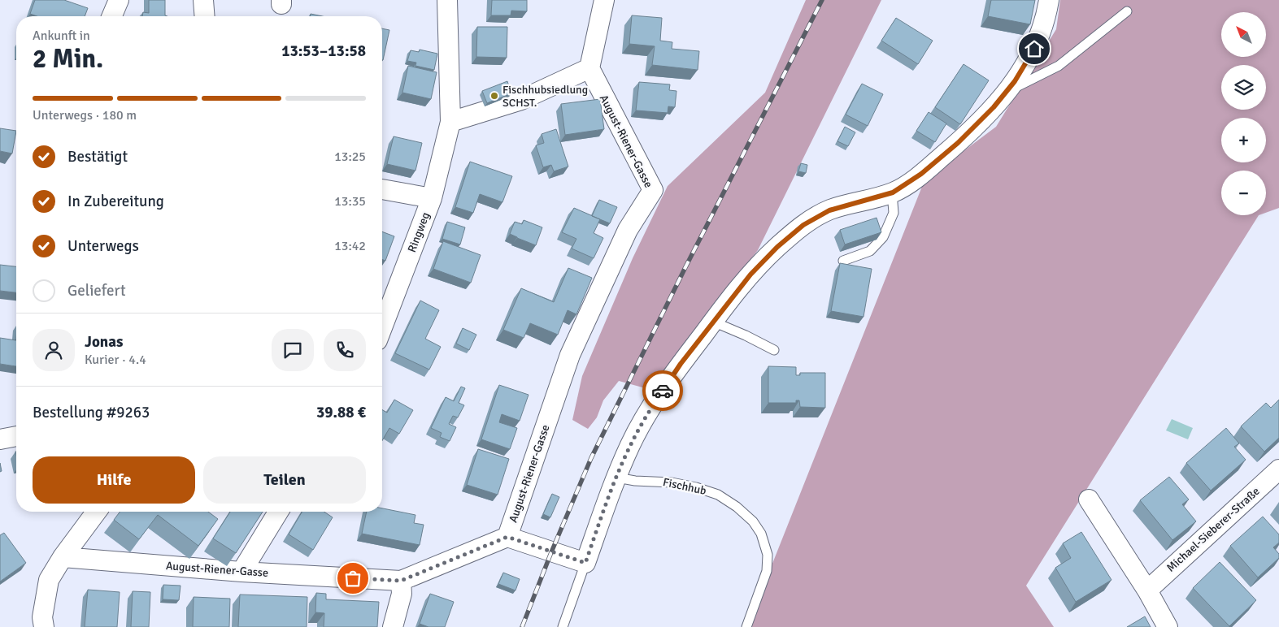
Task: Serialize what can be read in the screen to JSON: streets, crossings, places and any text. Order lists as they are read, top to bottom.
{
  "streets": {
    "street": ["August-Riener-Gasse", "Ringweg", "Michael-Sieberer-Straße"],
    "lane": ["Fischhub"]
  },
  "places": ["Fischhubsiedlung SCHST."],
  "north": "top left",
  "page": {
    "map_buttons": ["+", "−"],
    "heading": ["2 Min.", "Ankunft in", "13:53–13:58"],
    "panel": [
      "Jonas",
      "Kurier · 4.4",
      "Bestellung #9263",
      "39.88 €"
    ],
    "bar": "Unterwegs · 180 m",
    "list": [
      ["Bestätigt", "13:25"],
      ["In Zubereitung", "13:35"],
      ["Unterwegs", "13:42"],
      "Geliefert"
    ],
    "buttons": ["Hilfe", "Teilen"]
  }
}
